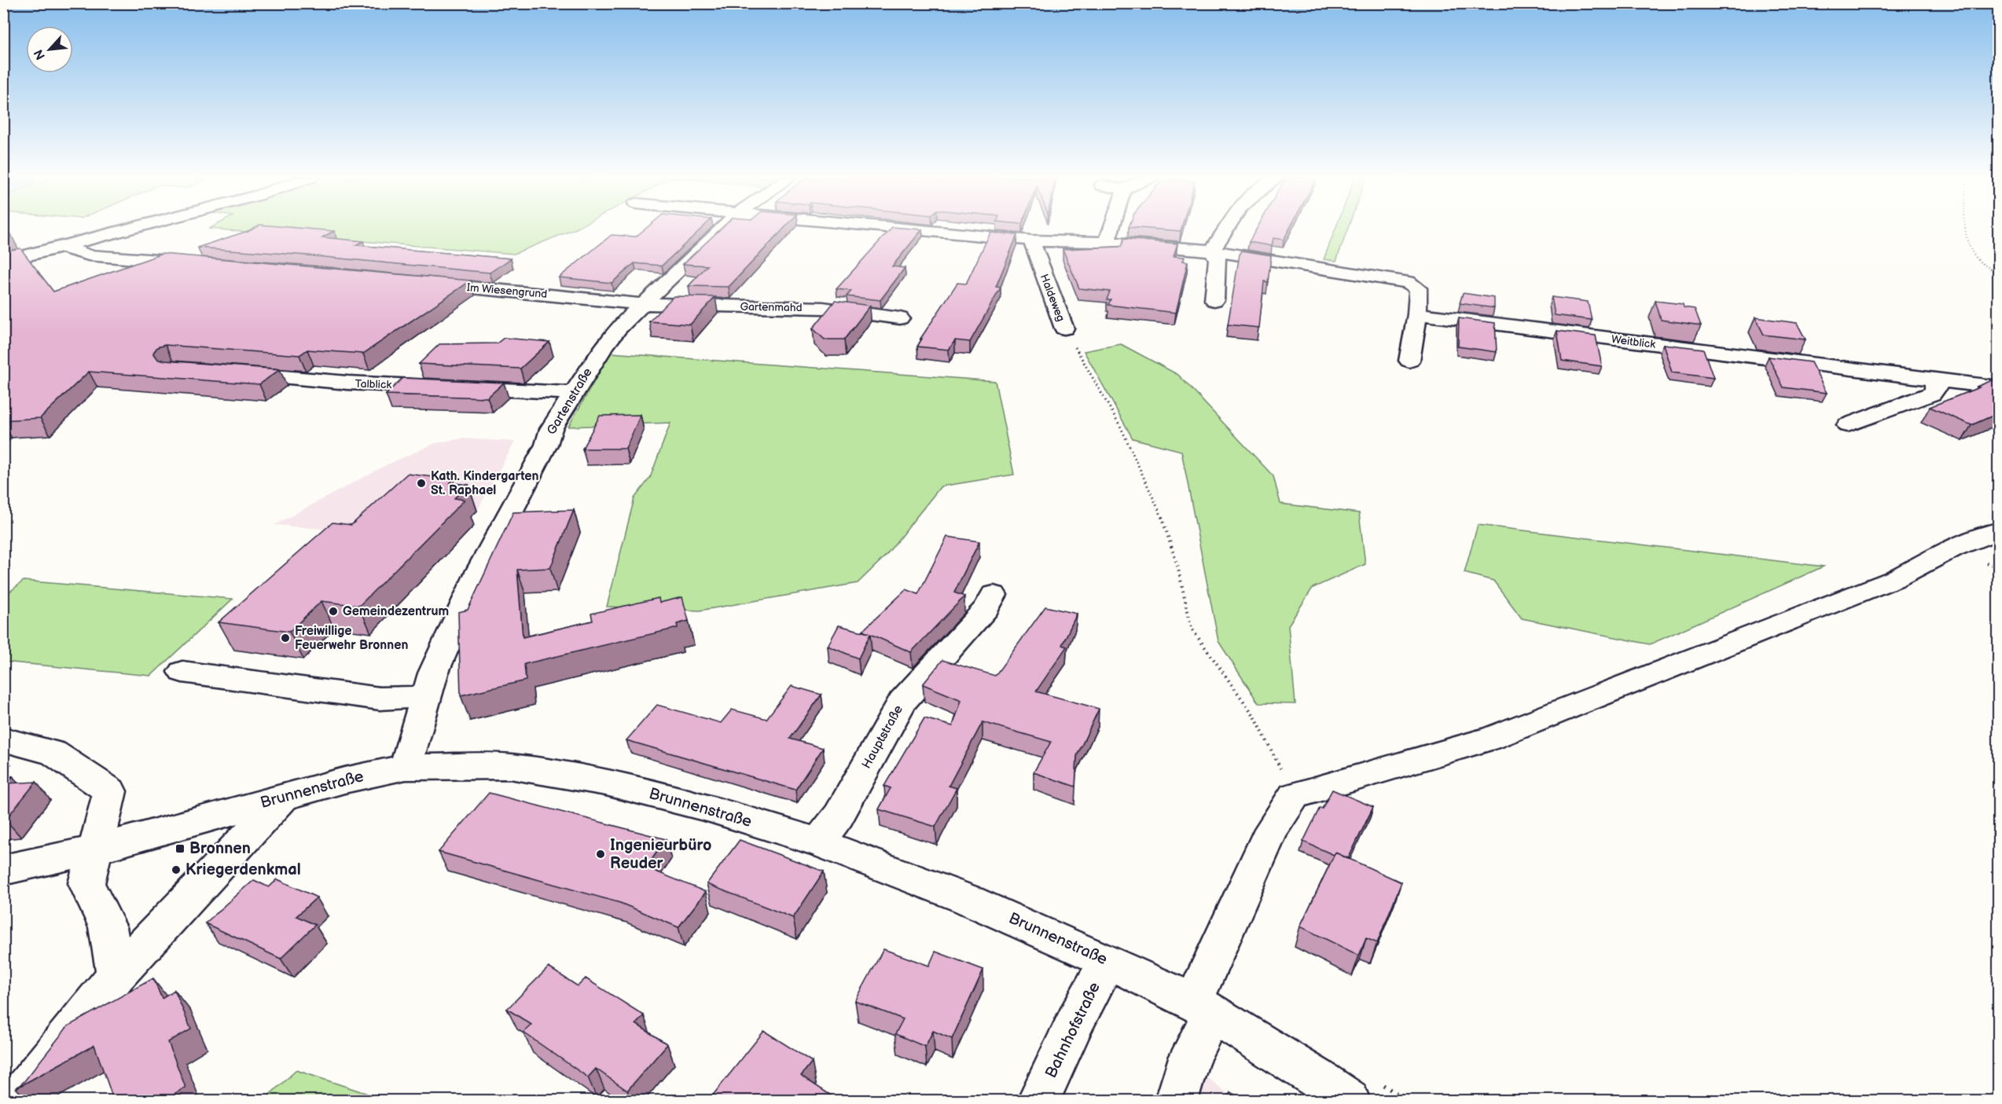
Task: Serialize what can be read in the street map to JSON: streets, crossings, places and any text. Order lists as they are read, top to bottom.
{
  "streets": {
    "street": [
      "Im Wiesengrund",
      "Haldeweg",
      "Gartenmahd",
      "Weitblick",
      "Talblick",
      "Gartenstraße",
      "Hauptstraße",
      "Brunnenstraße",
      "Bahnhofstraße"
    ]
  },
  "crossings": [
    ["Im Wiesengrund", "Gartenmahd"],
    ["Im Wiesengrund", "Gartenstraße"],
    ["Gartenmahd", "Gartenstraße"],
    ["Talblick", "Gartenstraße"],
    ["Gartenstraße", "Brunnenstraße"],
    ["Hauptstraße", "Brunnenstraße"],
    ["Brunnenstraße", "Bahnhofstraße"]
  ],
  "places": {
    "other": [
      "Kath. Kindergarten St. Raphael",
      "Gemeindezentrum",
      "Freiwillige Feuerwehr Bronnen",
      "Ingenieurbüro Reuder",
      "Kriegerdenkmal"
    ],
    "transit": ["Bronnen"]
  },
  "north": "bottom left"
}
